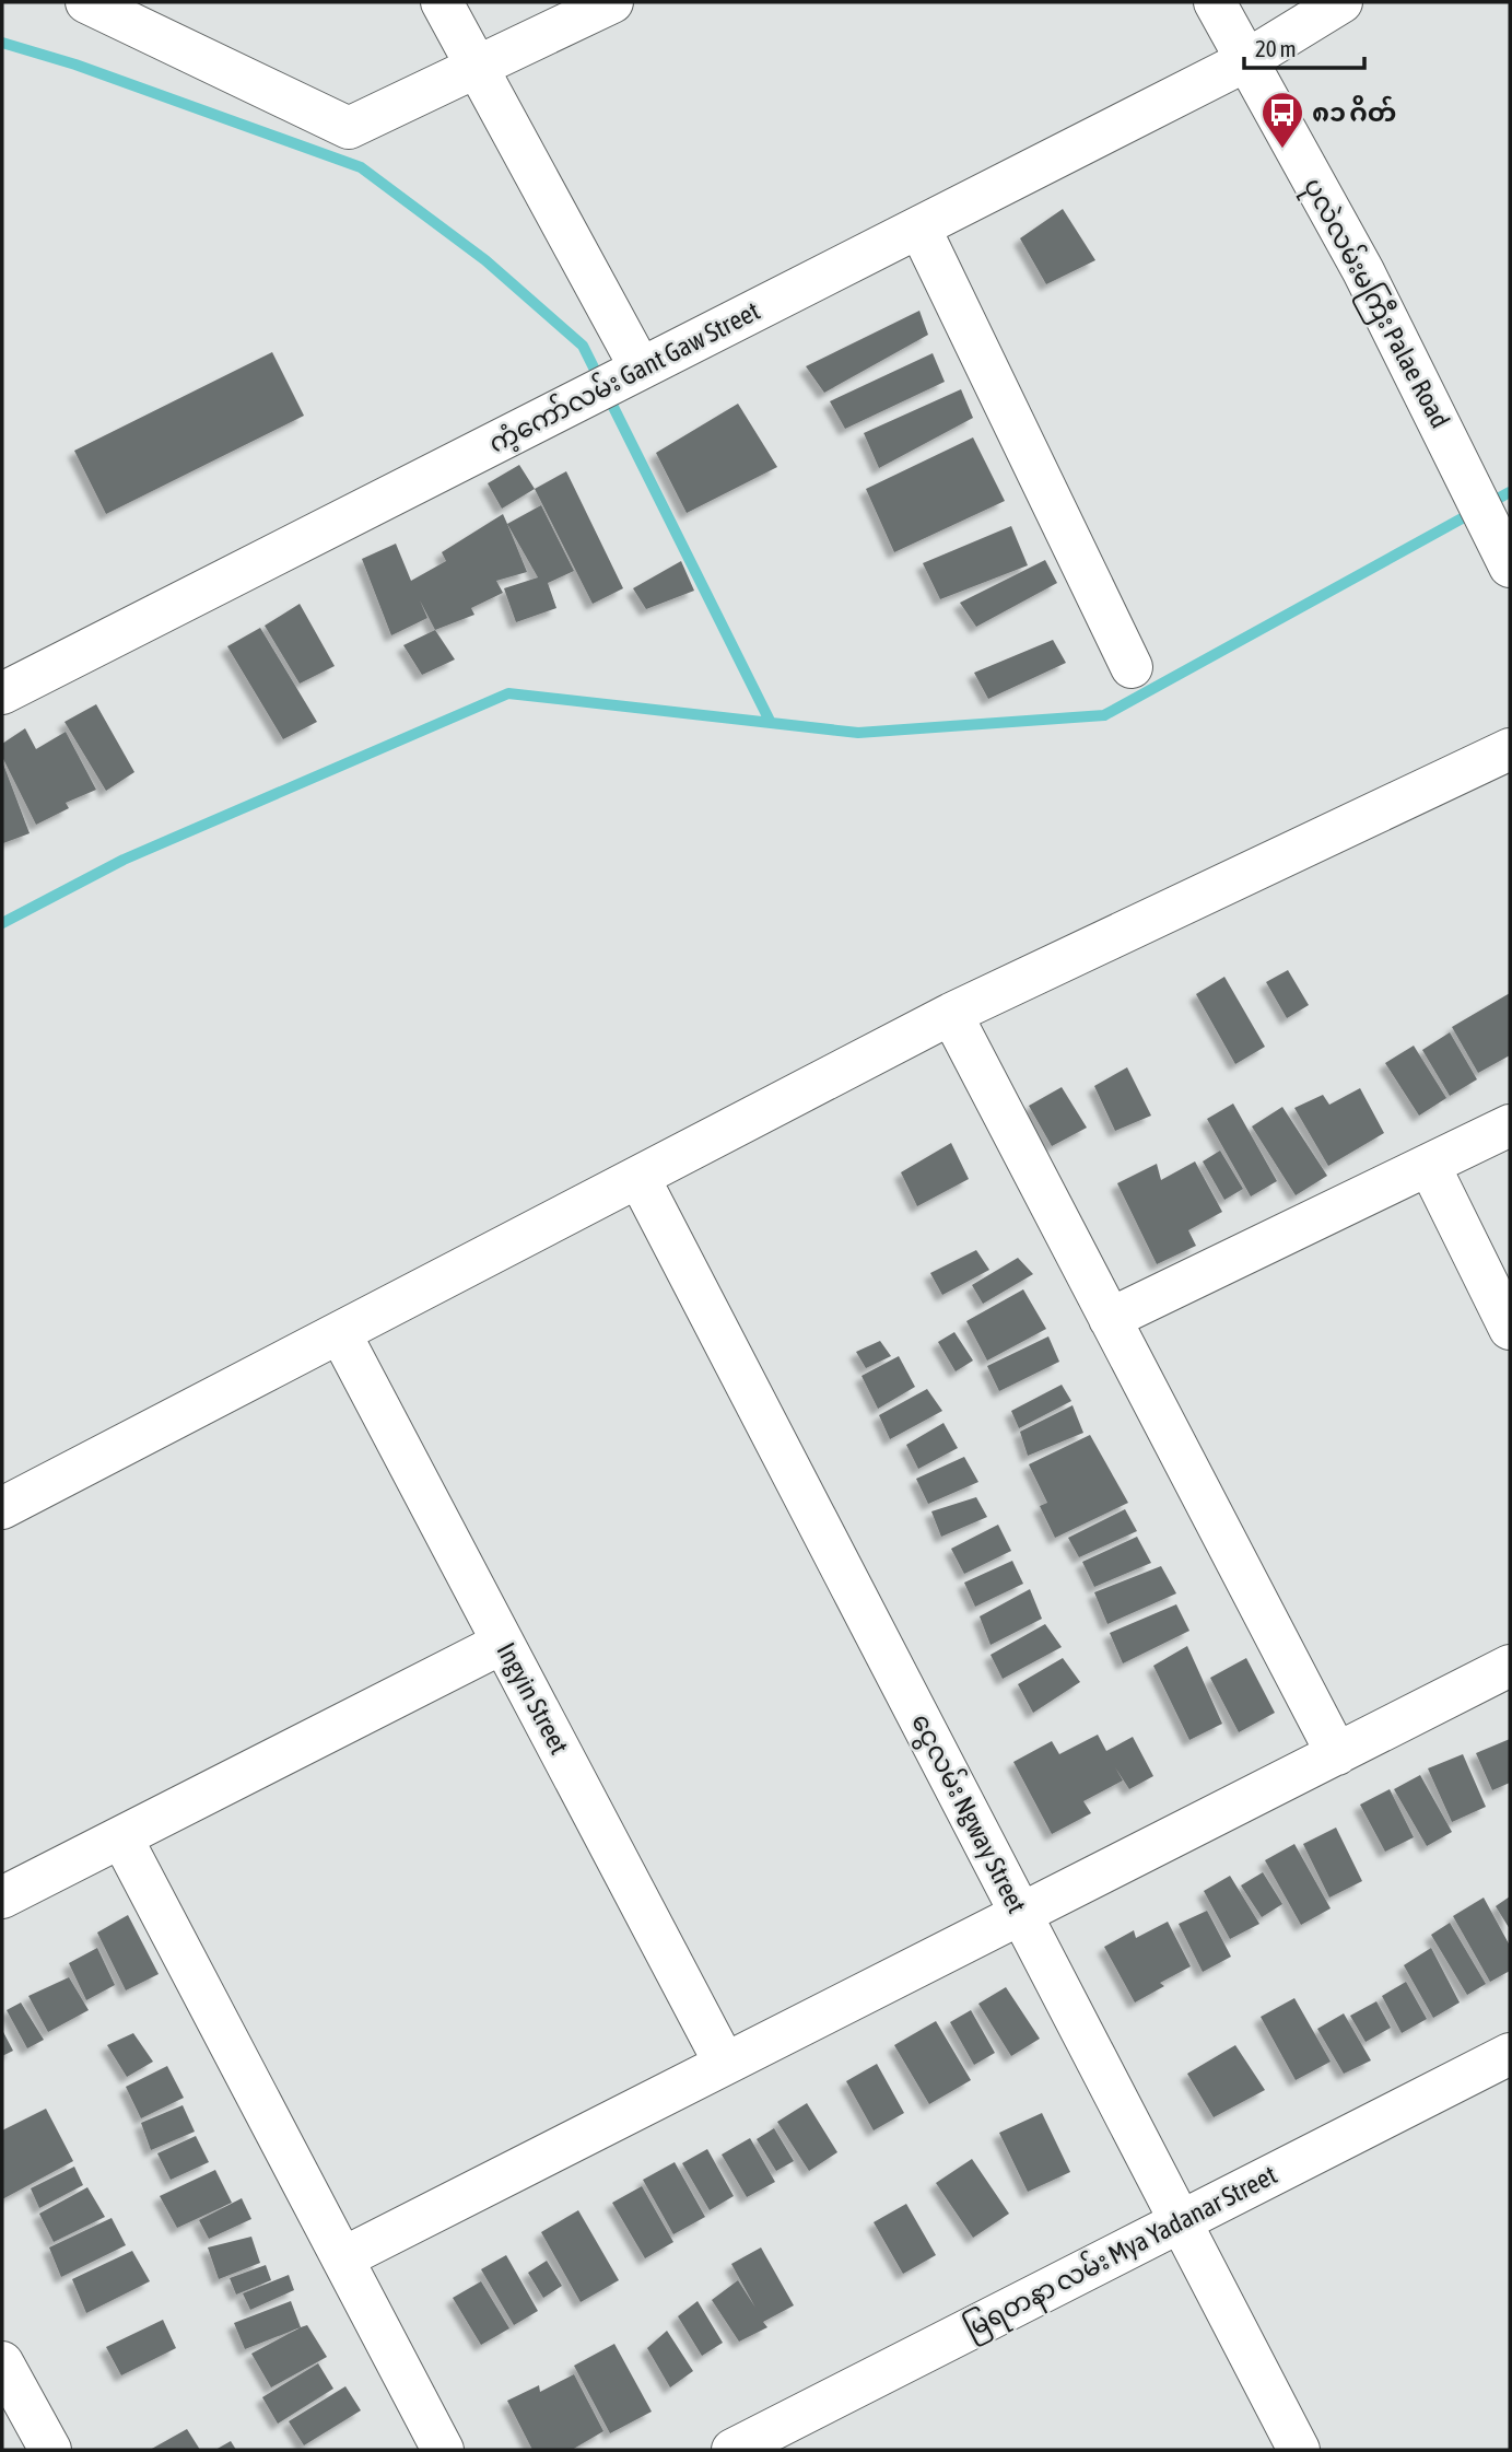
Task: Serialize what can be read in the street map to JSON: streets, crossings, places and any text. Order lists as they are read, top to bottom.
{
  "streets": {
    "street": [
      "ပုလဲလမ်းမကြီး Palae Road",
      "ကံ့ကော်လမ်း Gant Gaw Street",
      "Ingyin Street",
      "ငွေလမ်း Ngway Street",
      "မြရတနာ လမ်း Mya Yadanar Street"
    ]
  },
  "crossings": [
    ["ပုလဲလမ်းမကြီး Palae Road", "ကံ့ကော်လမ်း Gant Gaw Street"],
    ["ငွေလမ်း Ngway Street", "မြရတနာ လမ်း Mya Yadanar Street"]
  ],
  "places": {
    "bus stop": ["၈၁ ဂိတ်"]
  },
  "scale_bar": "20 m"
}
